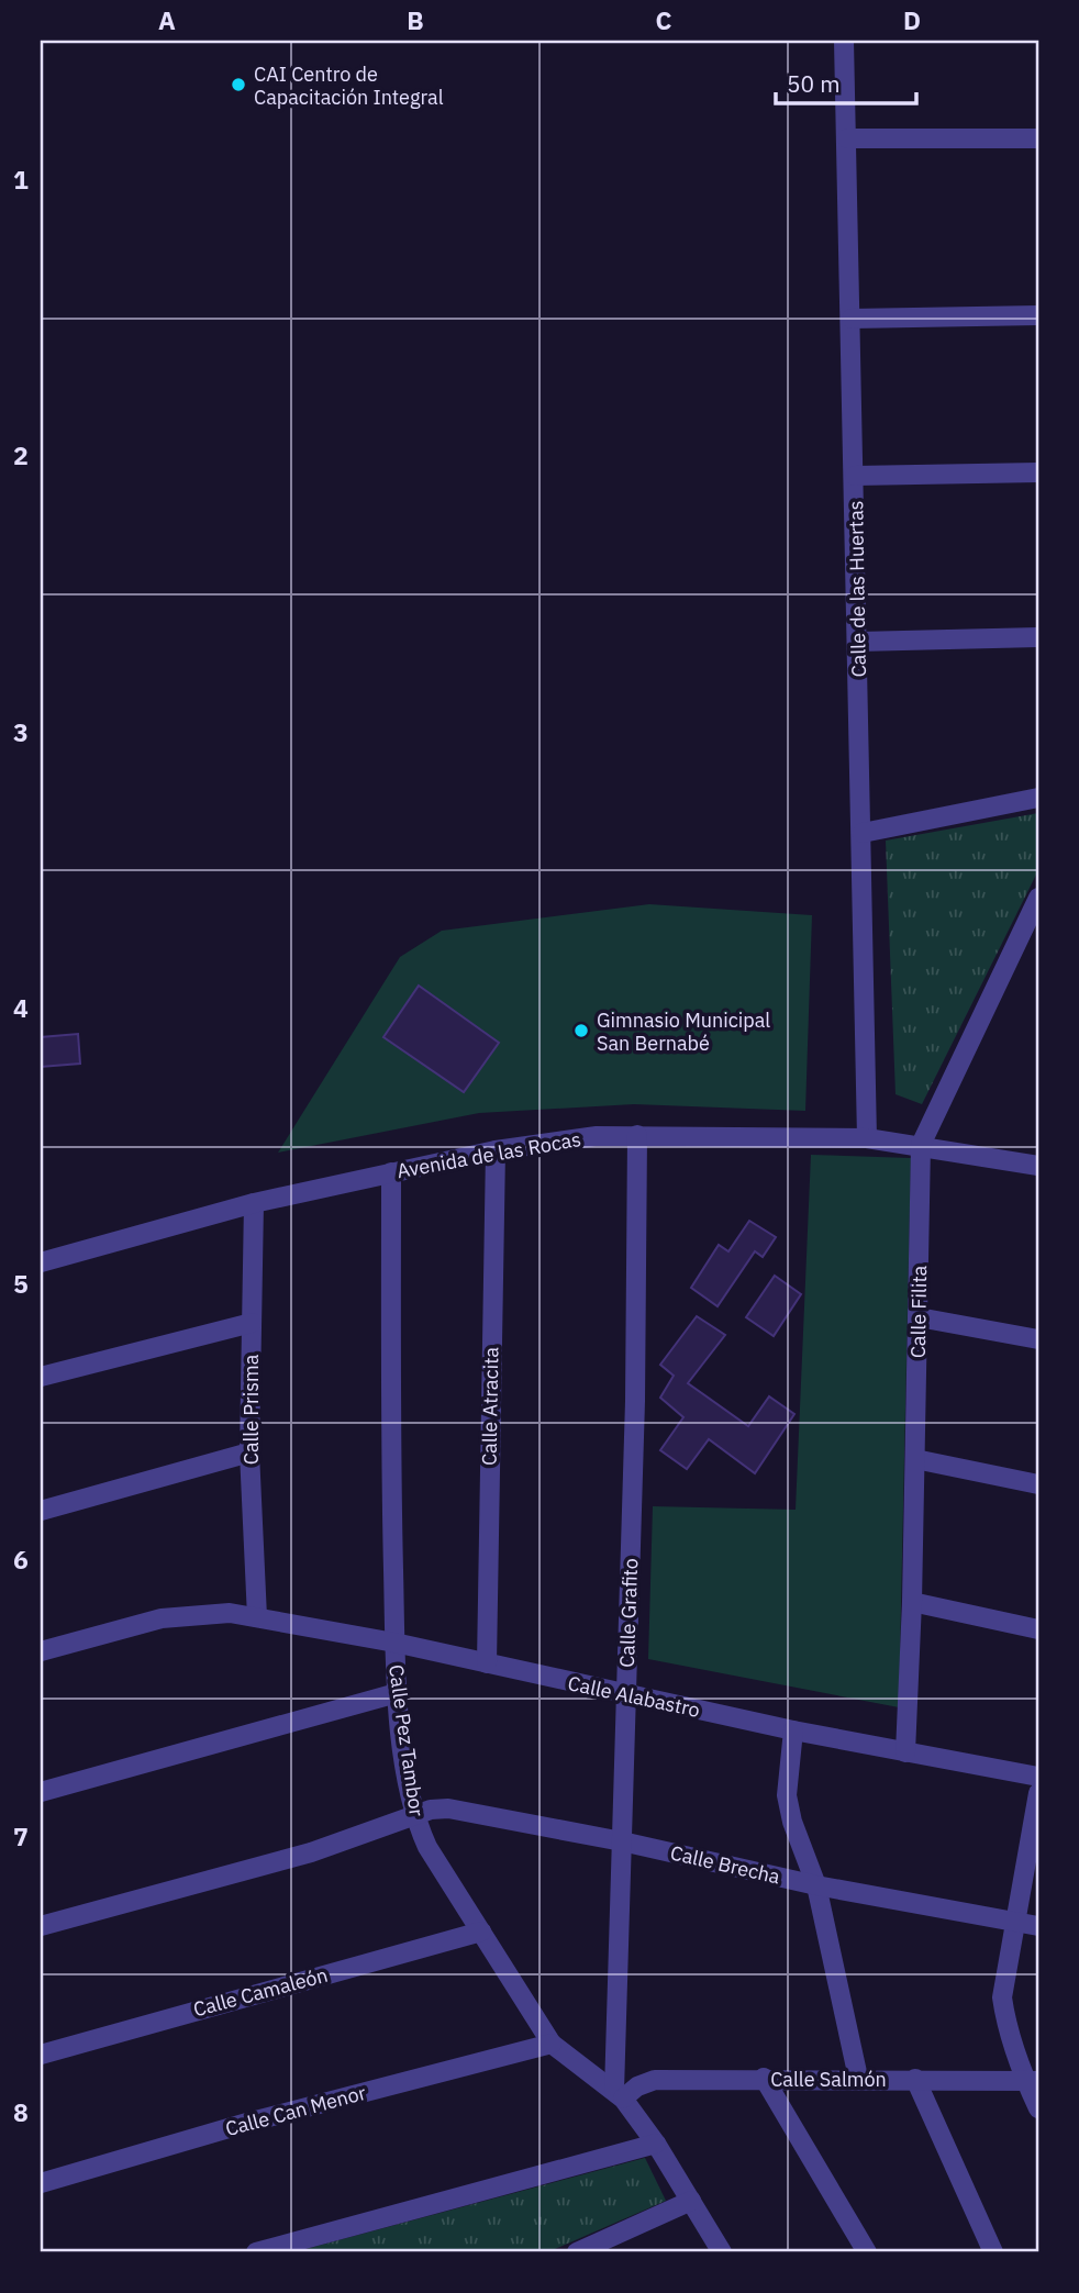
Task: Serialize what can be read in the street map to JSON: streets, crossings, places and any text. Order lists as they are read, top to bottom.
{
  "streets": {
    "street": [
      "Calle de las Huertas",
      "Avenida de las Rocas",
      "Calle Filita",
      "Calle Atracita",
      "Calle Prisma",
      "Calle Grafito",
      "Calle Alabastro",
      "Calle Pez Tambor",
      "Calle Brecha",
      "Calle Camaleón",
      "Calle Salmón",
      "Calle Can Menor"
    ]
  },
  "crossings": [
    ["Calle de las Huertas", "Avenida de las Rocas"],
    ["Avenida de las Rocas", "Calle Filita"],
    ["Avenida de las Rocas", "Calle Atracita"],
    ["Avenida de las Rocas", "Calle Prisma"],
    ["Avenida de las Rocas", "Calle Grafito"],
    ["Avenida de las Rocas", "Calle Pez Tambor"],
    ["Calle Filita", "Calle Alabastro"],
    ["Calle Atracita", "Calle Alabastro"],
    ["Calle Prisma", "Calle Alabastro"],
    ["Calle Grafito", "Calle Alabastro"],
    ["Calle Grafito", "Calle Pez Tambor"],
    ["Calle Grafito", "Calle Brecha"],
    ["Calle Grafito", "Calle Salmón"],
    ["Calle Alabastro", "Calle Pez Tambor"],
    ["Calle Pez Tambor", "Calle Brecha"],
    ["Calle Pez Tambor", "Calle Camaleón"],
    ["Calle Pez Tambor", "Calle Salmón"],
    ["Calle Pez Tambor", "Calle Can Menor"]
  ],
  "places": ["CAI Centro de Capacitación Integral", "Gimnasio Municipal San Bernabé"],
  "scale_bar": "50 m",
  "grid": {
    "columns": [
      "A",
      "B",
      "C",
      "D"
    ],
    "rows": [
      "1",
      "2",
      "3",
      "4",
      "5",
      "6",
      "7",
      "8"
    ]
  }
}
